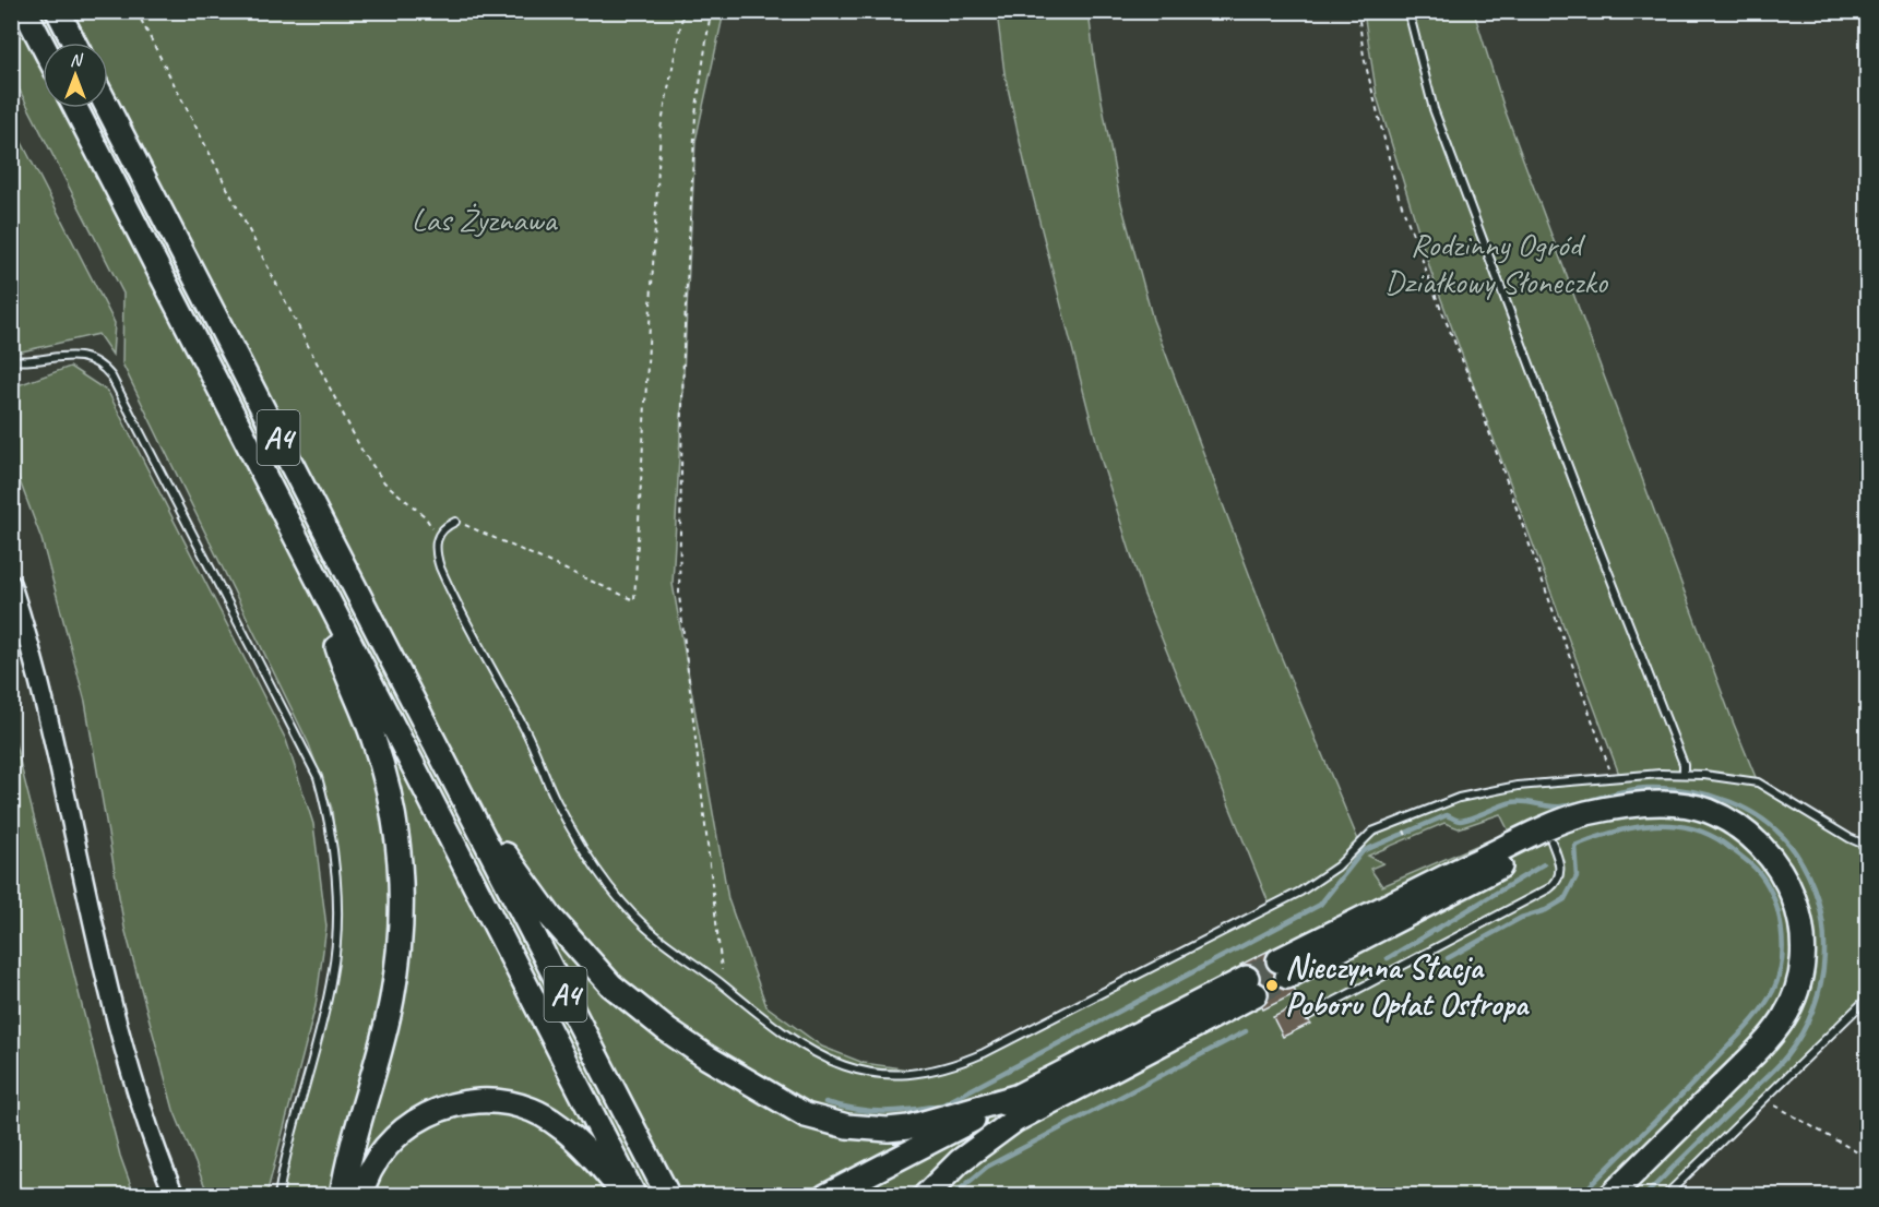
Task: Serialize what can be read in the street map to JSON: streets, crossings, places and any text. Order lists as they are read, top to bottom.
{
  "streets": {
    "highway": ["A4"]
  },
  "parks": ["Las Żyznawa", "Rodzinny Ogród Działkowy Słoneczko"],
  "places": ["Nieczynna Stacja Poboru Opłat Ostropa"],
  "north": "top"
}
